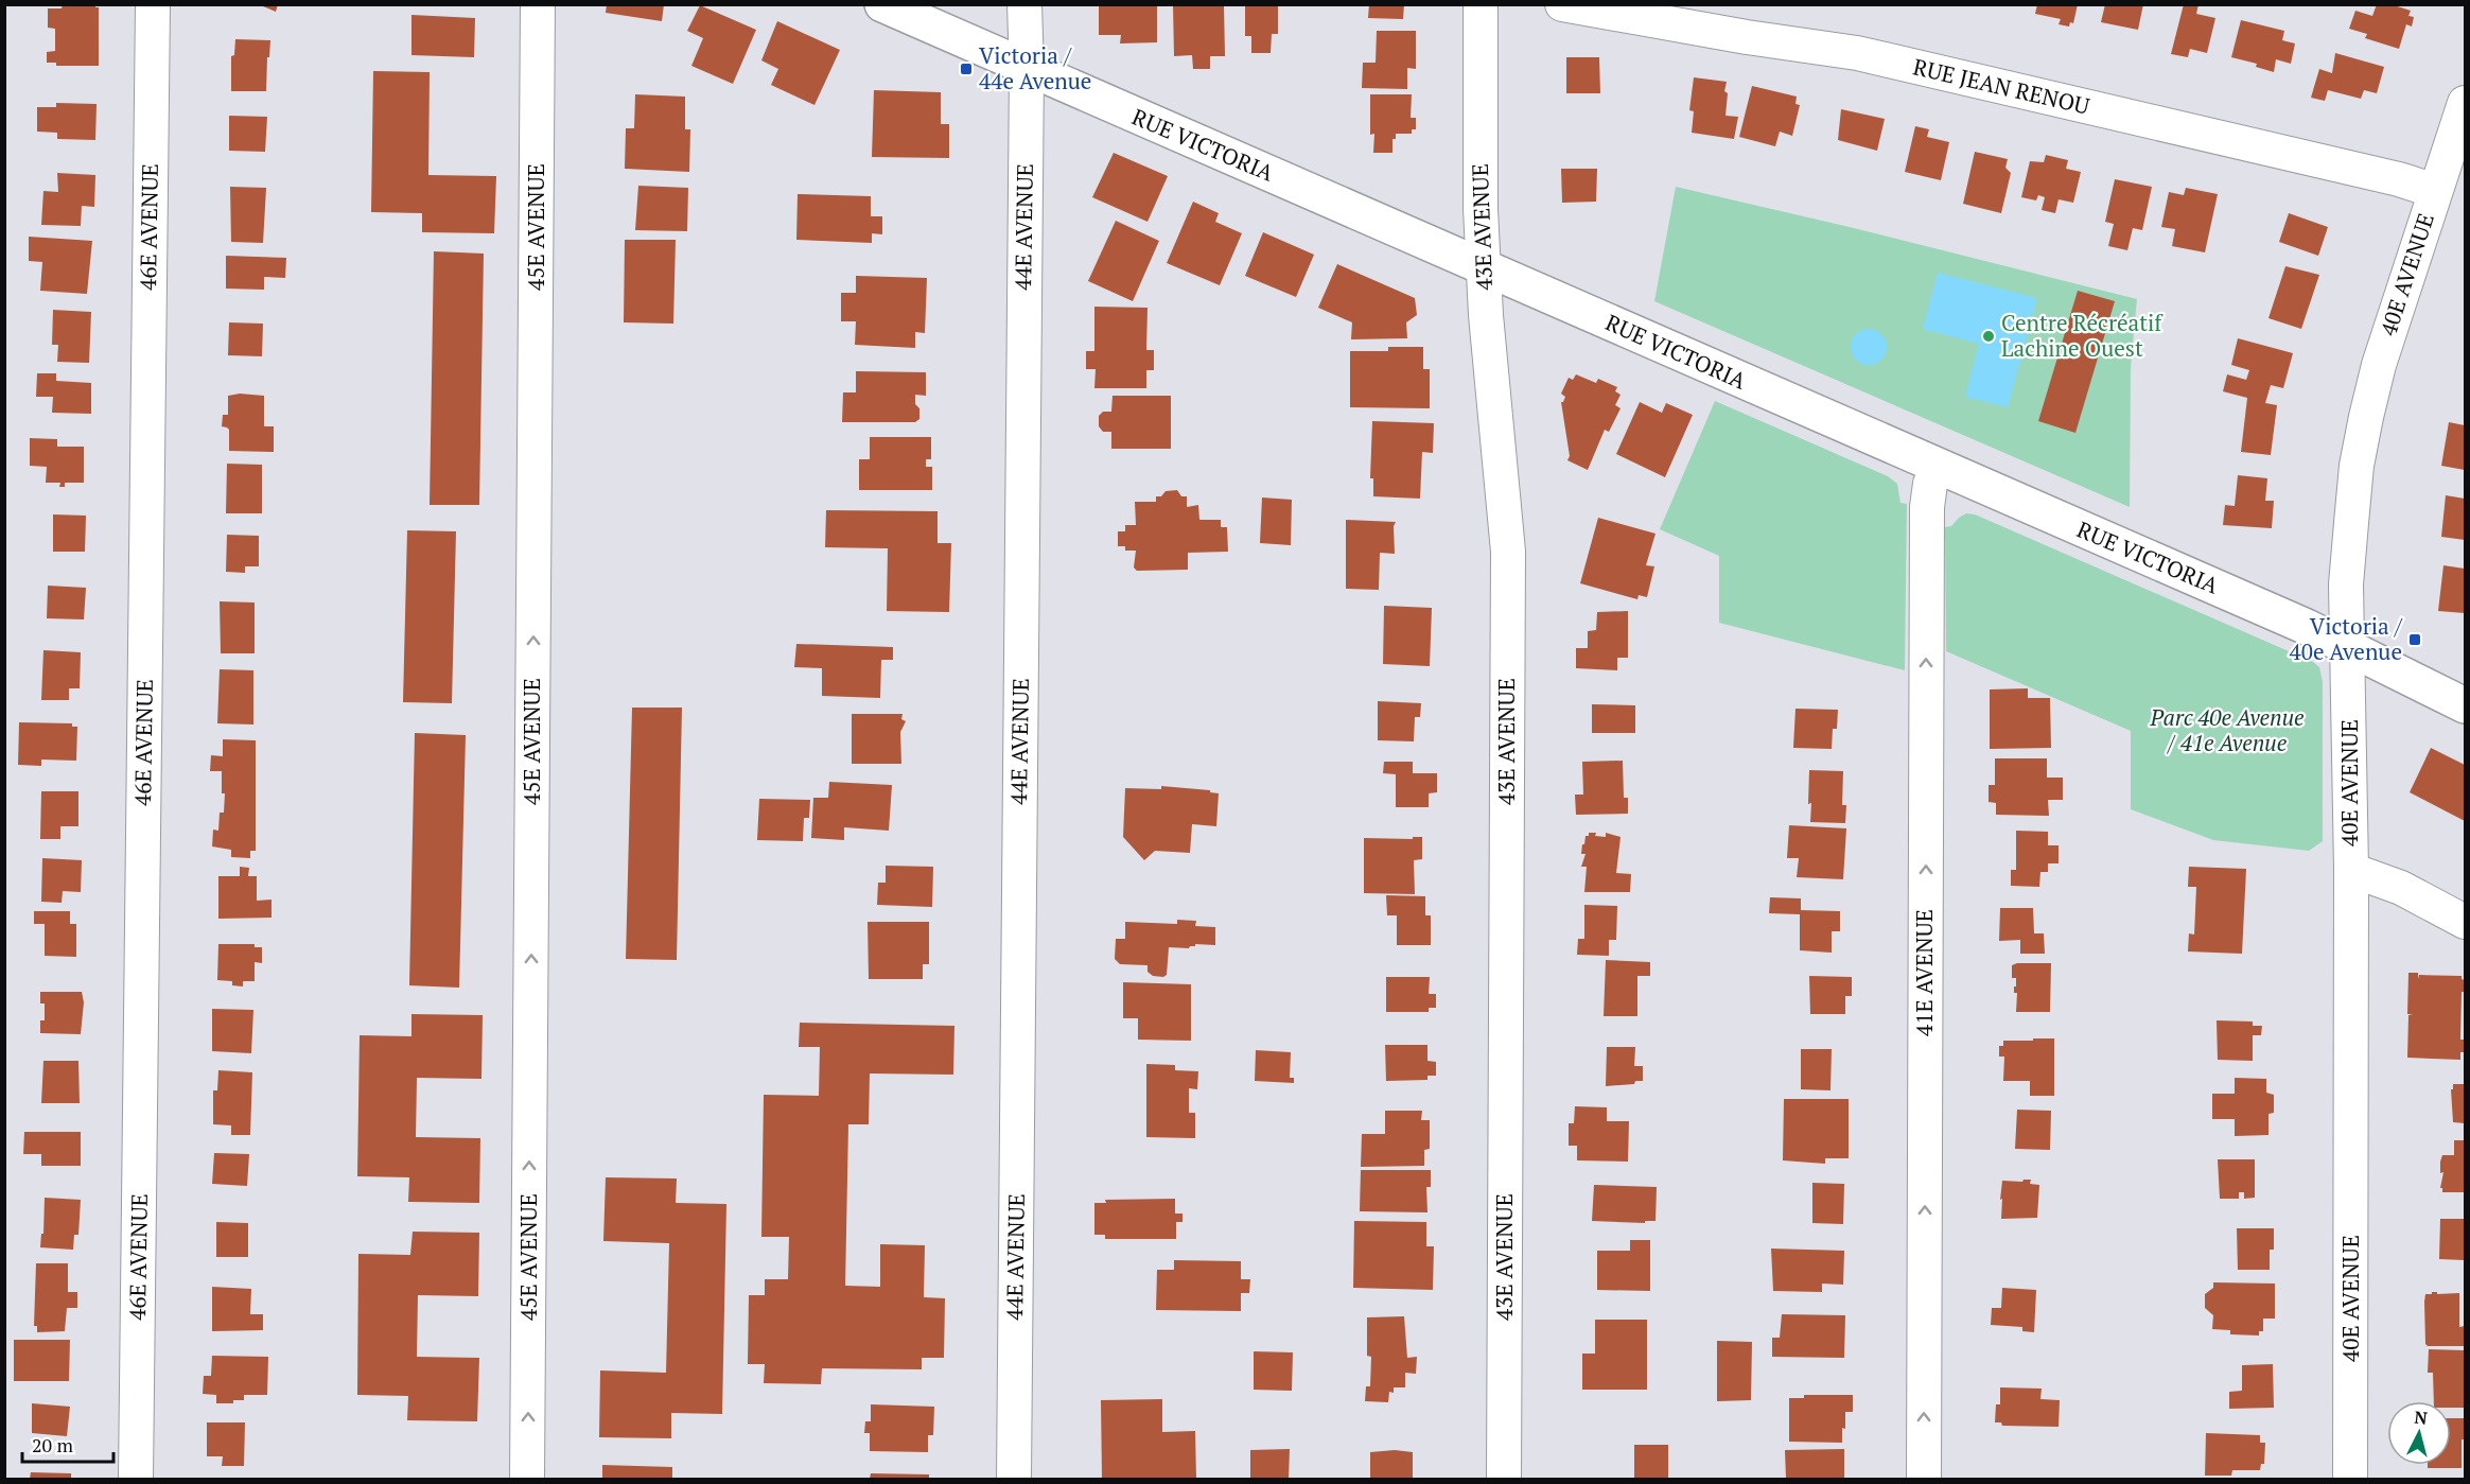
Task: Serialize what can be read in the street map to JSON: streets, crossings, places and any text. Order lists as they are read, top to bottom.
{
  "streets": {
    "main road": ["RUE VICTORIA"],
    "street": [
      "RUE JEAN RENOU",
      "46E AVENUE",
      "45E AVENUE",
      "44E AVENUE",
      "43E AVENUE",
      "40E AVENUE",
      "41E AVENUE"
    ]
  },
  "crossings": [
    ["RUE JEAN RENOU", "40E AVENUE"],
    ["RUE VICTORIA", "44E AVENUE"],
    ["RUE VICTORIA", "43E AVENUE"],
    ["RUE VICTORIA", "40E AVENUE"],
    ["RUE VICTORIA", "41E AVENUE"]
  ],
  "one_way": ["45E AVENUE", "41E AVENUE"],
  "parks": ["Parc 40e Avenue / 41e Avenue"],
  "places": {
    "transit": ["Victoria / 44e Avenue", "Victoria / 40e Avenue"],
    "other": ["Centre Récréatif Lachine Ouest"]
  },
  "scale_bar": "20 m",
  "north": "top"
}
